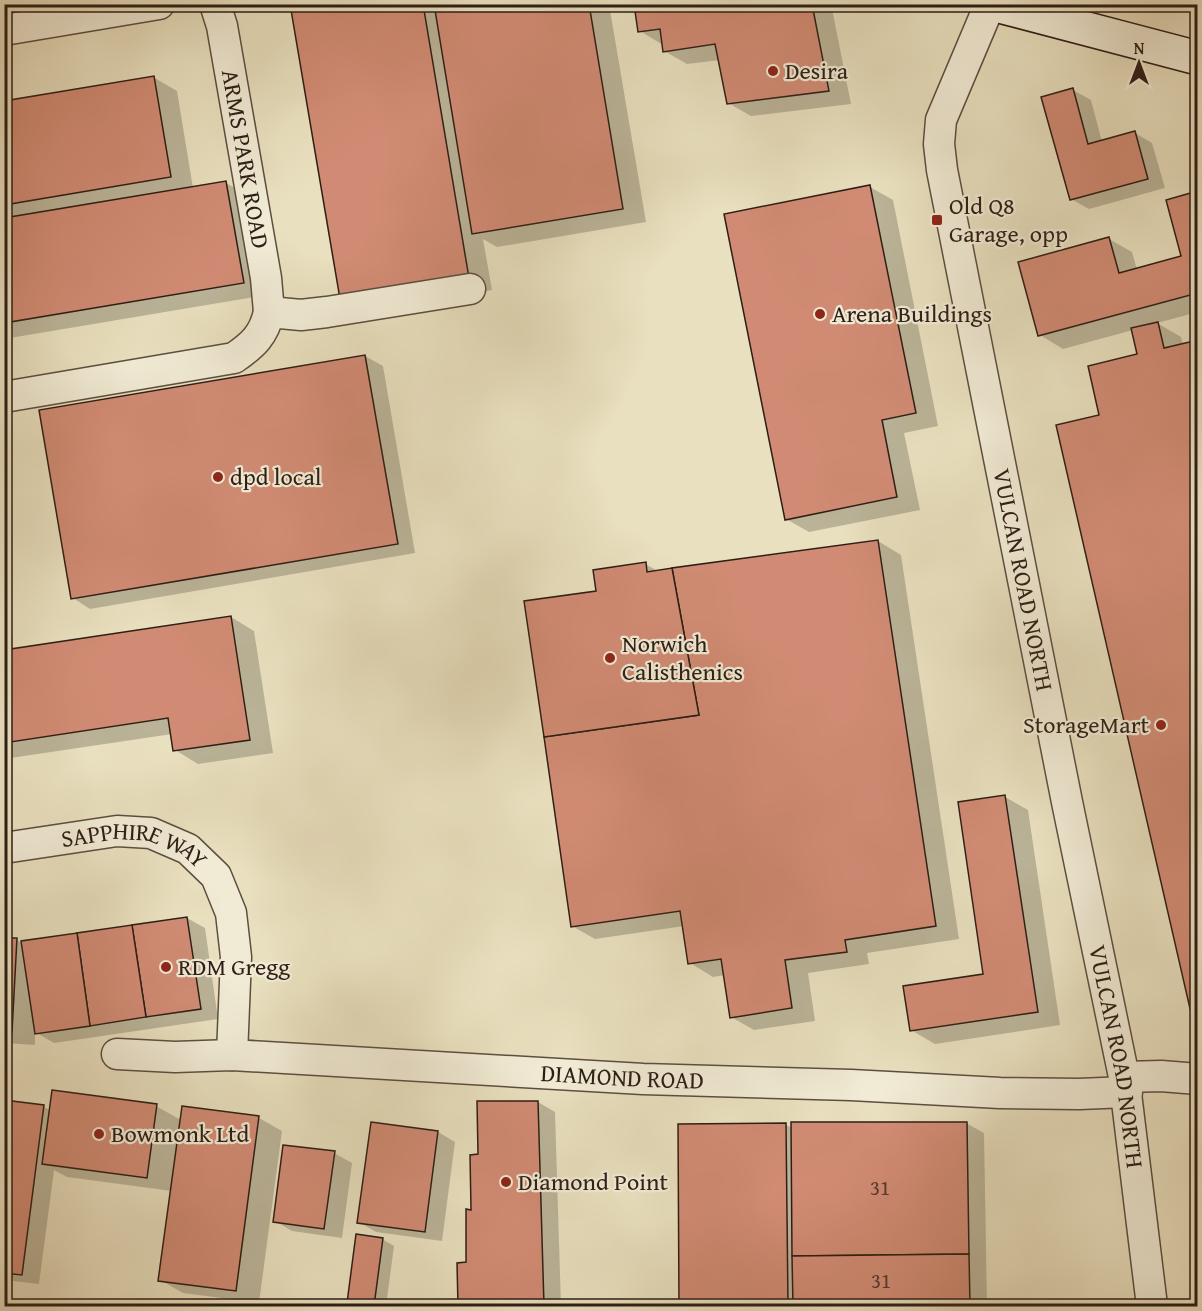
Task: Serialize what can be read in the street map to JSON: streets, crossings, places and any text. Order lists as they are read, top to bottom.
{
  "streets": {
    "street": [
      "ARMS PARK ROAD",
      "VULCAN ROAD NORTH",
      "SAPPHIRE WAY",
      "DIAMOND ROAD"
    ]
  },
  "crossings": [
    ["VULCAN ROAD NORTH", "DIAMOND ROAD"],
    ["SAPPHIRE WAY", "DIAMOND ROAD"]
  ],
  "places": {
    "other": [
      "Desira",
      "Arena Buildings",
      "dpd local",
      "Norwich Calisthenics",
      "StorageMart",
      "RDM Gregg",
      "Bowmonk Ltd",
      "Diamond Point"
    ],
    "transit": ["Old Q8 Garage, opp"]
  },
  "house_numbers": ["31", "31"],
  "north": "top"
}
